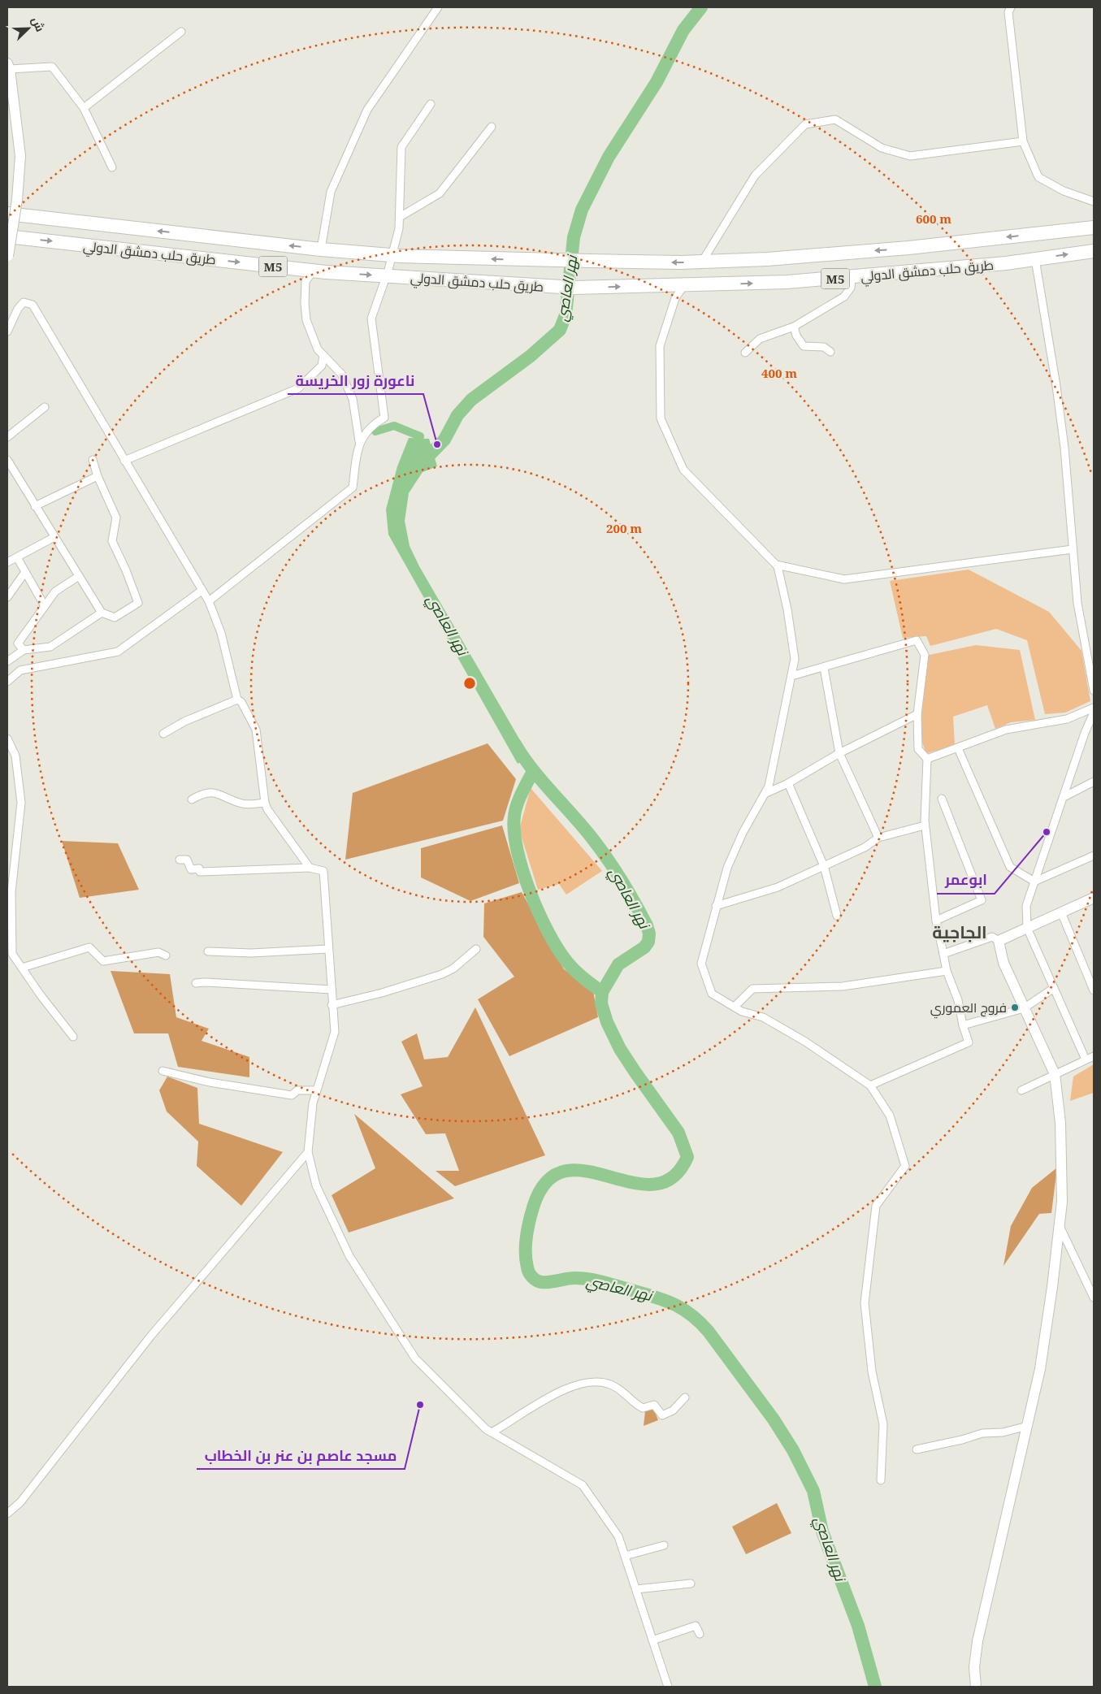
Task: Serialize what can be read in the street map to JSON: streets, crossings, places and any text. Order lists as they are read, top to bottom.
{
  "streets": {
    "highway": ["طريق حلب دمشق الدولي", "M5"]
  },
  "crossings": [
    ["طريق حلب دمشق الدولي", "M5"]
  ],
  "districts": ["الجاجية"],
  "water": ["نهر العاصي"],
  "places": [
    "ناعورة زور الخريسة",
    "ابوعمر",
    "فروج العموري",
    "مسجد عاصم بن عنر بن الخطاب"
  ],
  "north": "top right",
  "rings": ["600 m", "400 m", "200 m"]
}
